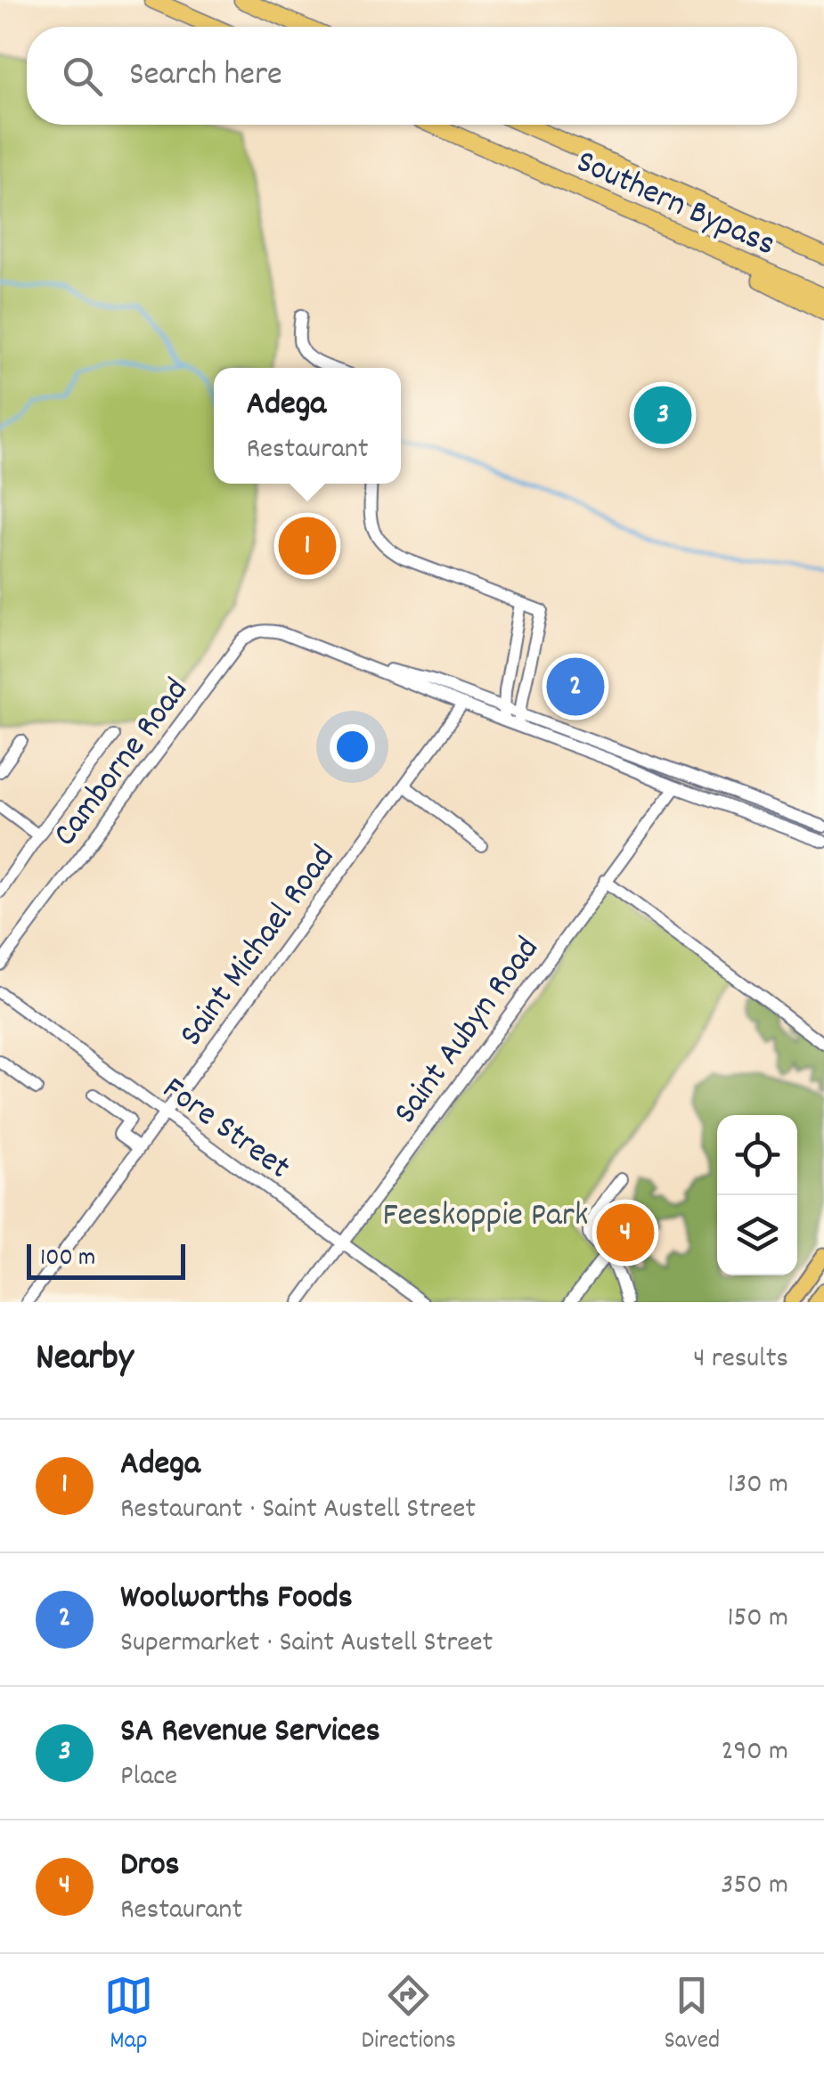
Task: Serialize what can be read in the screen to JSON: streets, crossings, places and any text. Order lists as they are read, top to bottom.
{
  "streets": {
    "highway": ["Southern Bypass"],
    "street": [
      "Camborne Road",
      "Saint Michael Road",
      "Saint Aubyn Road",
      "Fore Street"
    ]
  },
  "crossings": [
    ["Camborne Road", "Saint Michael Road"],
    ["Saint Michael Road", "Fore Street"],
    ["Saint Aubyn Road", "Fore Street"]
  ],
  "parks": ["Feeskoppie Park"],
  "scale_bar": "100 m",
  "page": {
    "search": "Search here",
    "popup": ["Adega", "Restaurant"],
    "pins": [
      "3",
      "1",
      "2",
      "4"
    ],
    "scale": "100 m",
    "heading": ["Nearby", "4 results"],
    "list": [
      {
        "mark": "1",
        "name": "Adega",
        "note": "Restaurant · Saint Austell Street",
        "value": "130 m"
      },
      {
        "mark": "2",
        "name": "Woolworths Foods",
        "note": "Supermarket · Saint Austell Street",
        "value": "150 m"
      },
      {
        "mark": "3",
        "name": "SA Revenue Services",
        "note": "Place",
        "value": "290 m"
      },
      {
        "mark": "4",
        "name": "Dros",
        "note": "Restaurant",
        "value": "350 m"
      }
    ],
    "nav": ["Map", "Directions", "Saved"]
  }
}
